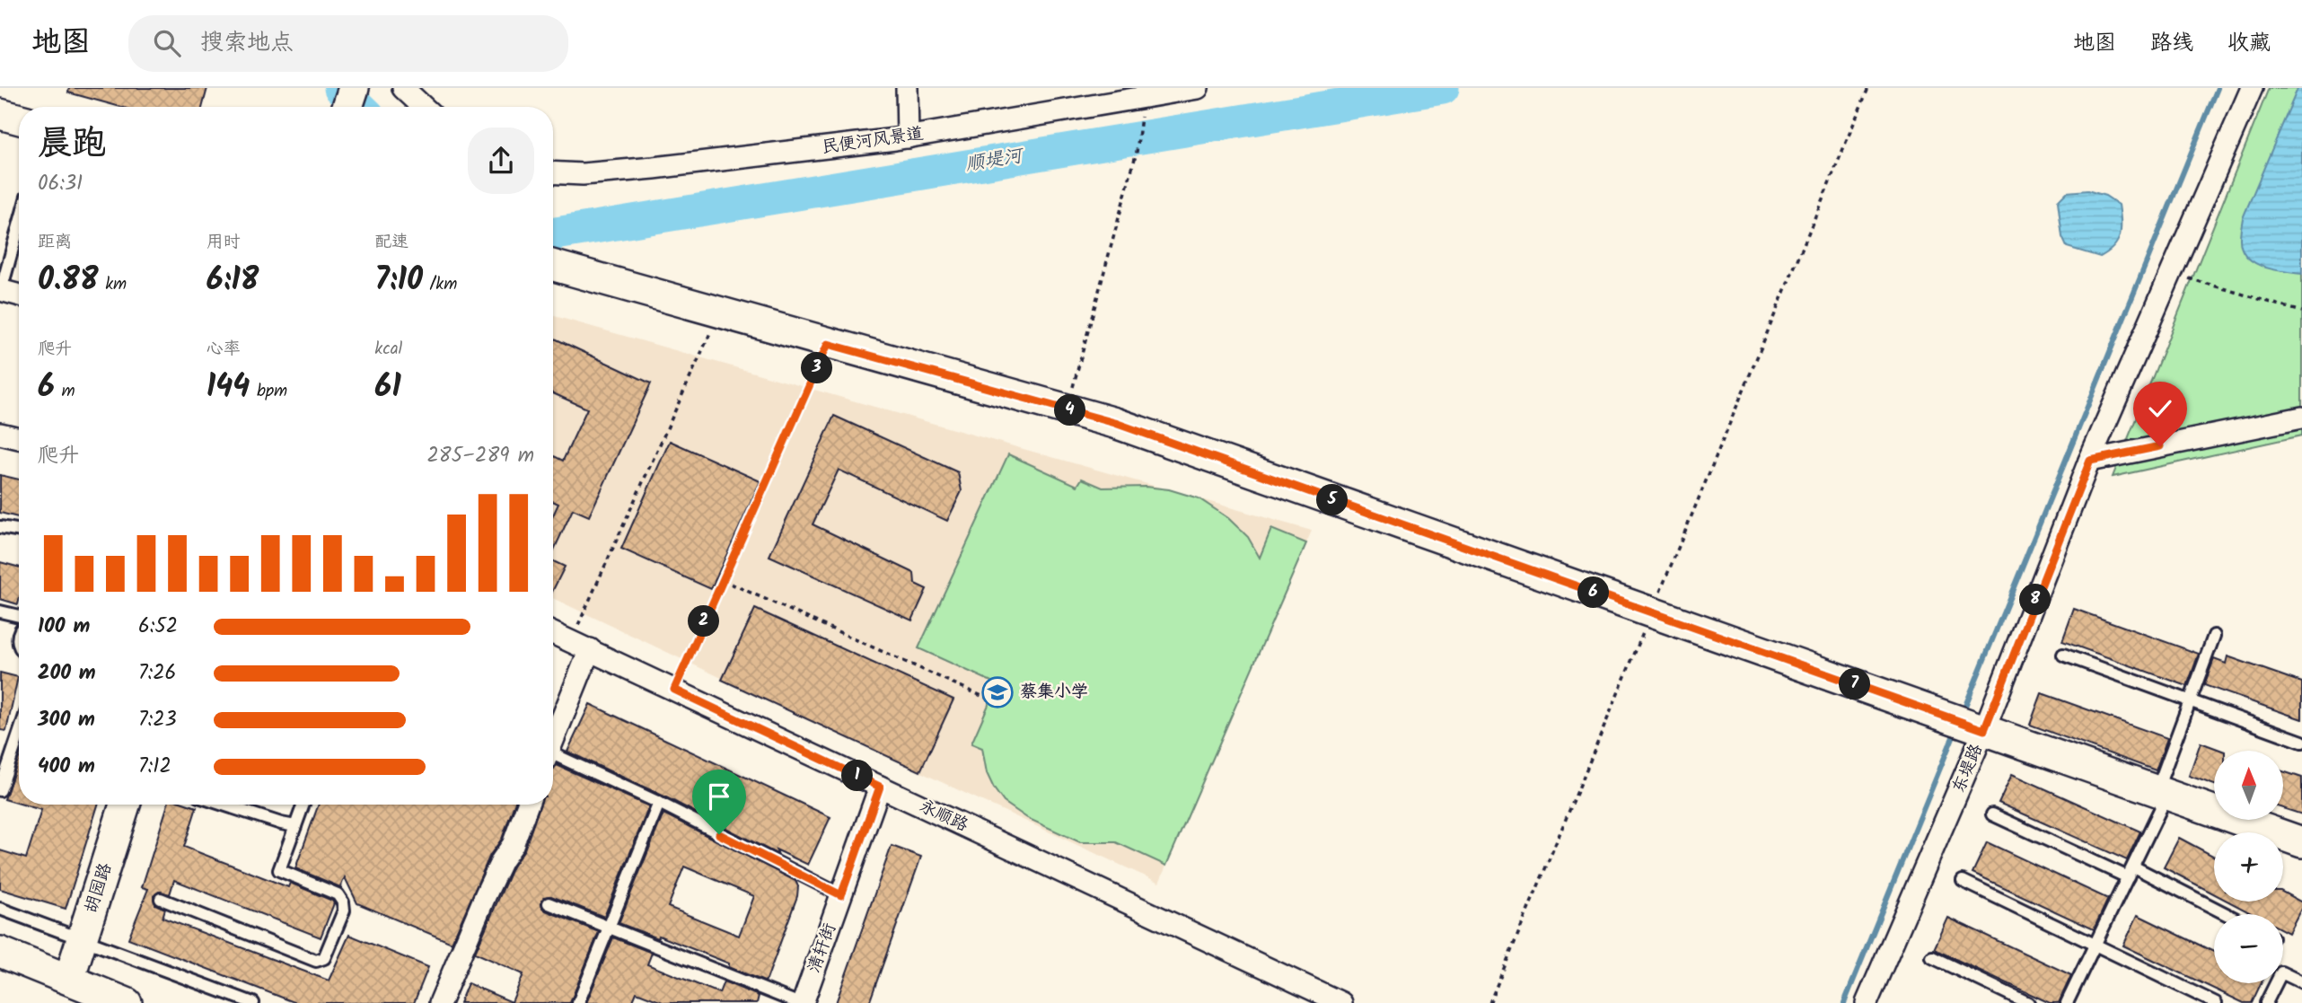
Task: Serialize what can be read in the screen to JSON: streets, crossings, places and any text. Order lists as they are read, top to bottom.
{
  "streets": {
    "street": [
      "民便河风景道",
      "东堤路",
      "永顺路",
      "胡园路",
      "清轩街"
    ]
  },
  "crossings": [
    ["永顺路", "清轩街"]
  ],
  "water": ["顺堤河"],
  "places": {
    "school or university": ["蔡集小学"]
  },
  "north": "top",
  "page": {
    "header": "地图",
    "search": "搜索地点",
    "nav": ["地图", "路线", "收藏"],
    "heading": ["晨跑", "06:31"],
    "stats": [
      ["距离", "0.88 km"],
      ["用时", "6:18"],
      ["配速", "7:10 /km"],
      ["爬升", "6 m"],
      ["心率", "144 bpm"],
      ["kcal", "61"]
    ],
    "pins": [
      "3",
      "4",
      "5",
      "6",
      "8",
      "2",
      "7",
      "1"
    ],
    "chart": ["爬升", "285–289 m"],
    "list": [
      {
        "name": "100 m",
        "note": "6:52"
      },
      {
        "name": "200 m",
        "note": "7:26"
      },
      {
        "name": "300 m",
        "note": "7:23"
      },
      {
        "name": "400 m",
        "note": "7:12"
      }
    ],
    "map_buttons": ["+", "−"]
  }
}
